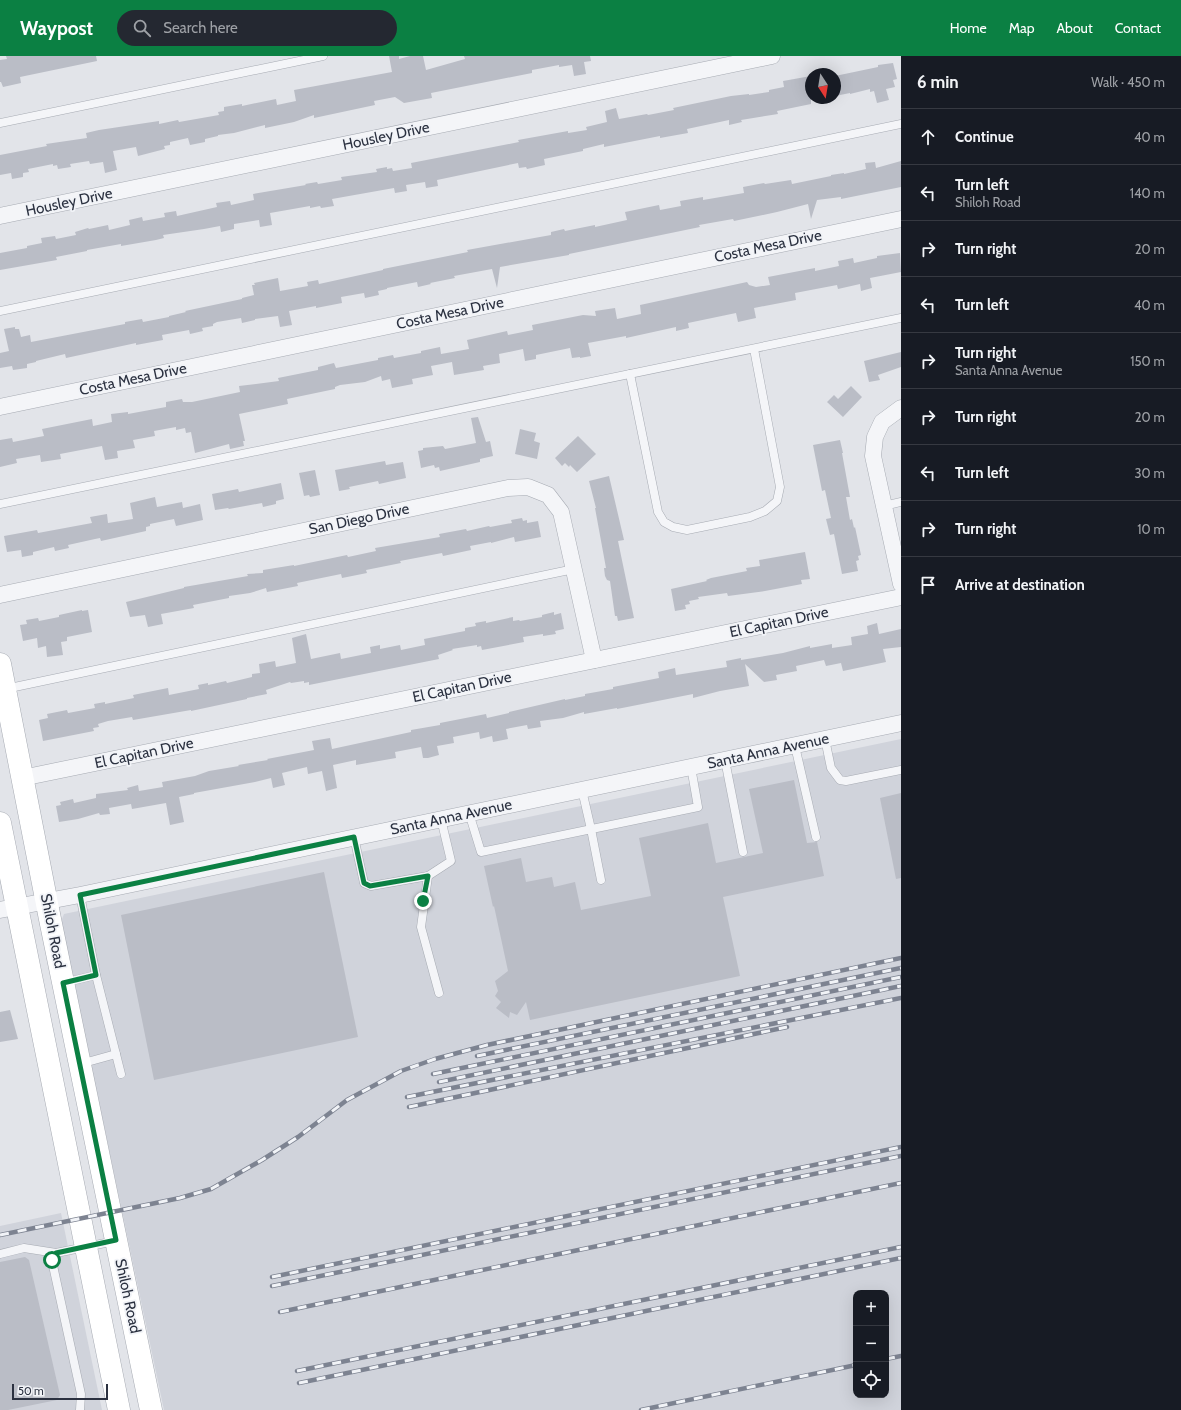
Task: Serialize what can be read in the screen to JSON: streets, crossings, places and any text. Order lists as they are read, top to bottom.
{
  "streets": {
    "main road": ["Shiloh Road"],
    "street": [
      "Housley Drive",
      "Costa Mesa Drive",
      "San Diego Drive",
      "El Capitan Drive",
      "Santa Anna Avenue"
    ]
  },
  "crossings": [
    ["San Diego Drive", "El Capitan Drive"],
    ["El Capitan Drive", "Shiloh Road"],
    ["Santa Anna Avenue", "Shiloh Road"]
  ],
  "scale_bar": "50 m",
  "north": "bottom",
  "page": {
    "header": "Waypost",
    "search": "Search here",
    "nav": [
      "Home",
      "Map",
      "About",
      "Contact"
    ],
    "heading": ["6 min", "Walk · 450 m"],
    "list": [
      ["Continue", "40 m"],
      ["Turn left", "Shiloh Road", "140 m"],
      ["Turn right", "20 m"],
      ["Turn left", "40 m"],
      ["Turn right", "Santa Anna Avenue", "150 m"],
      ["Turn right", "20 m"],
      ["Turn left", "30 m"],
      ["Turn right", "10 m"],
      "Arrive at destination"
    ],
    "map_buttons": ["+", "−"],
    "scale": "50 m"
  }
}
